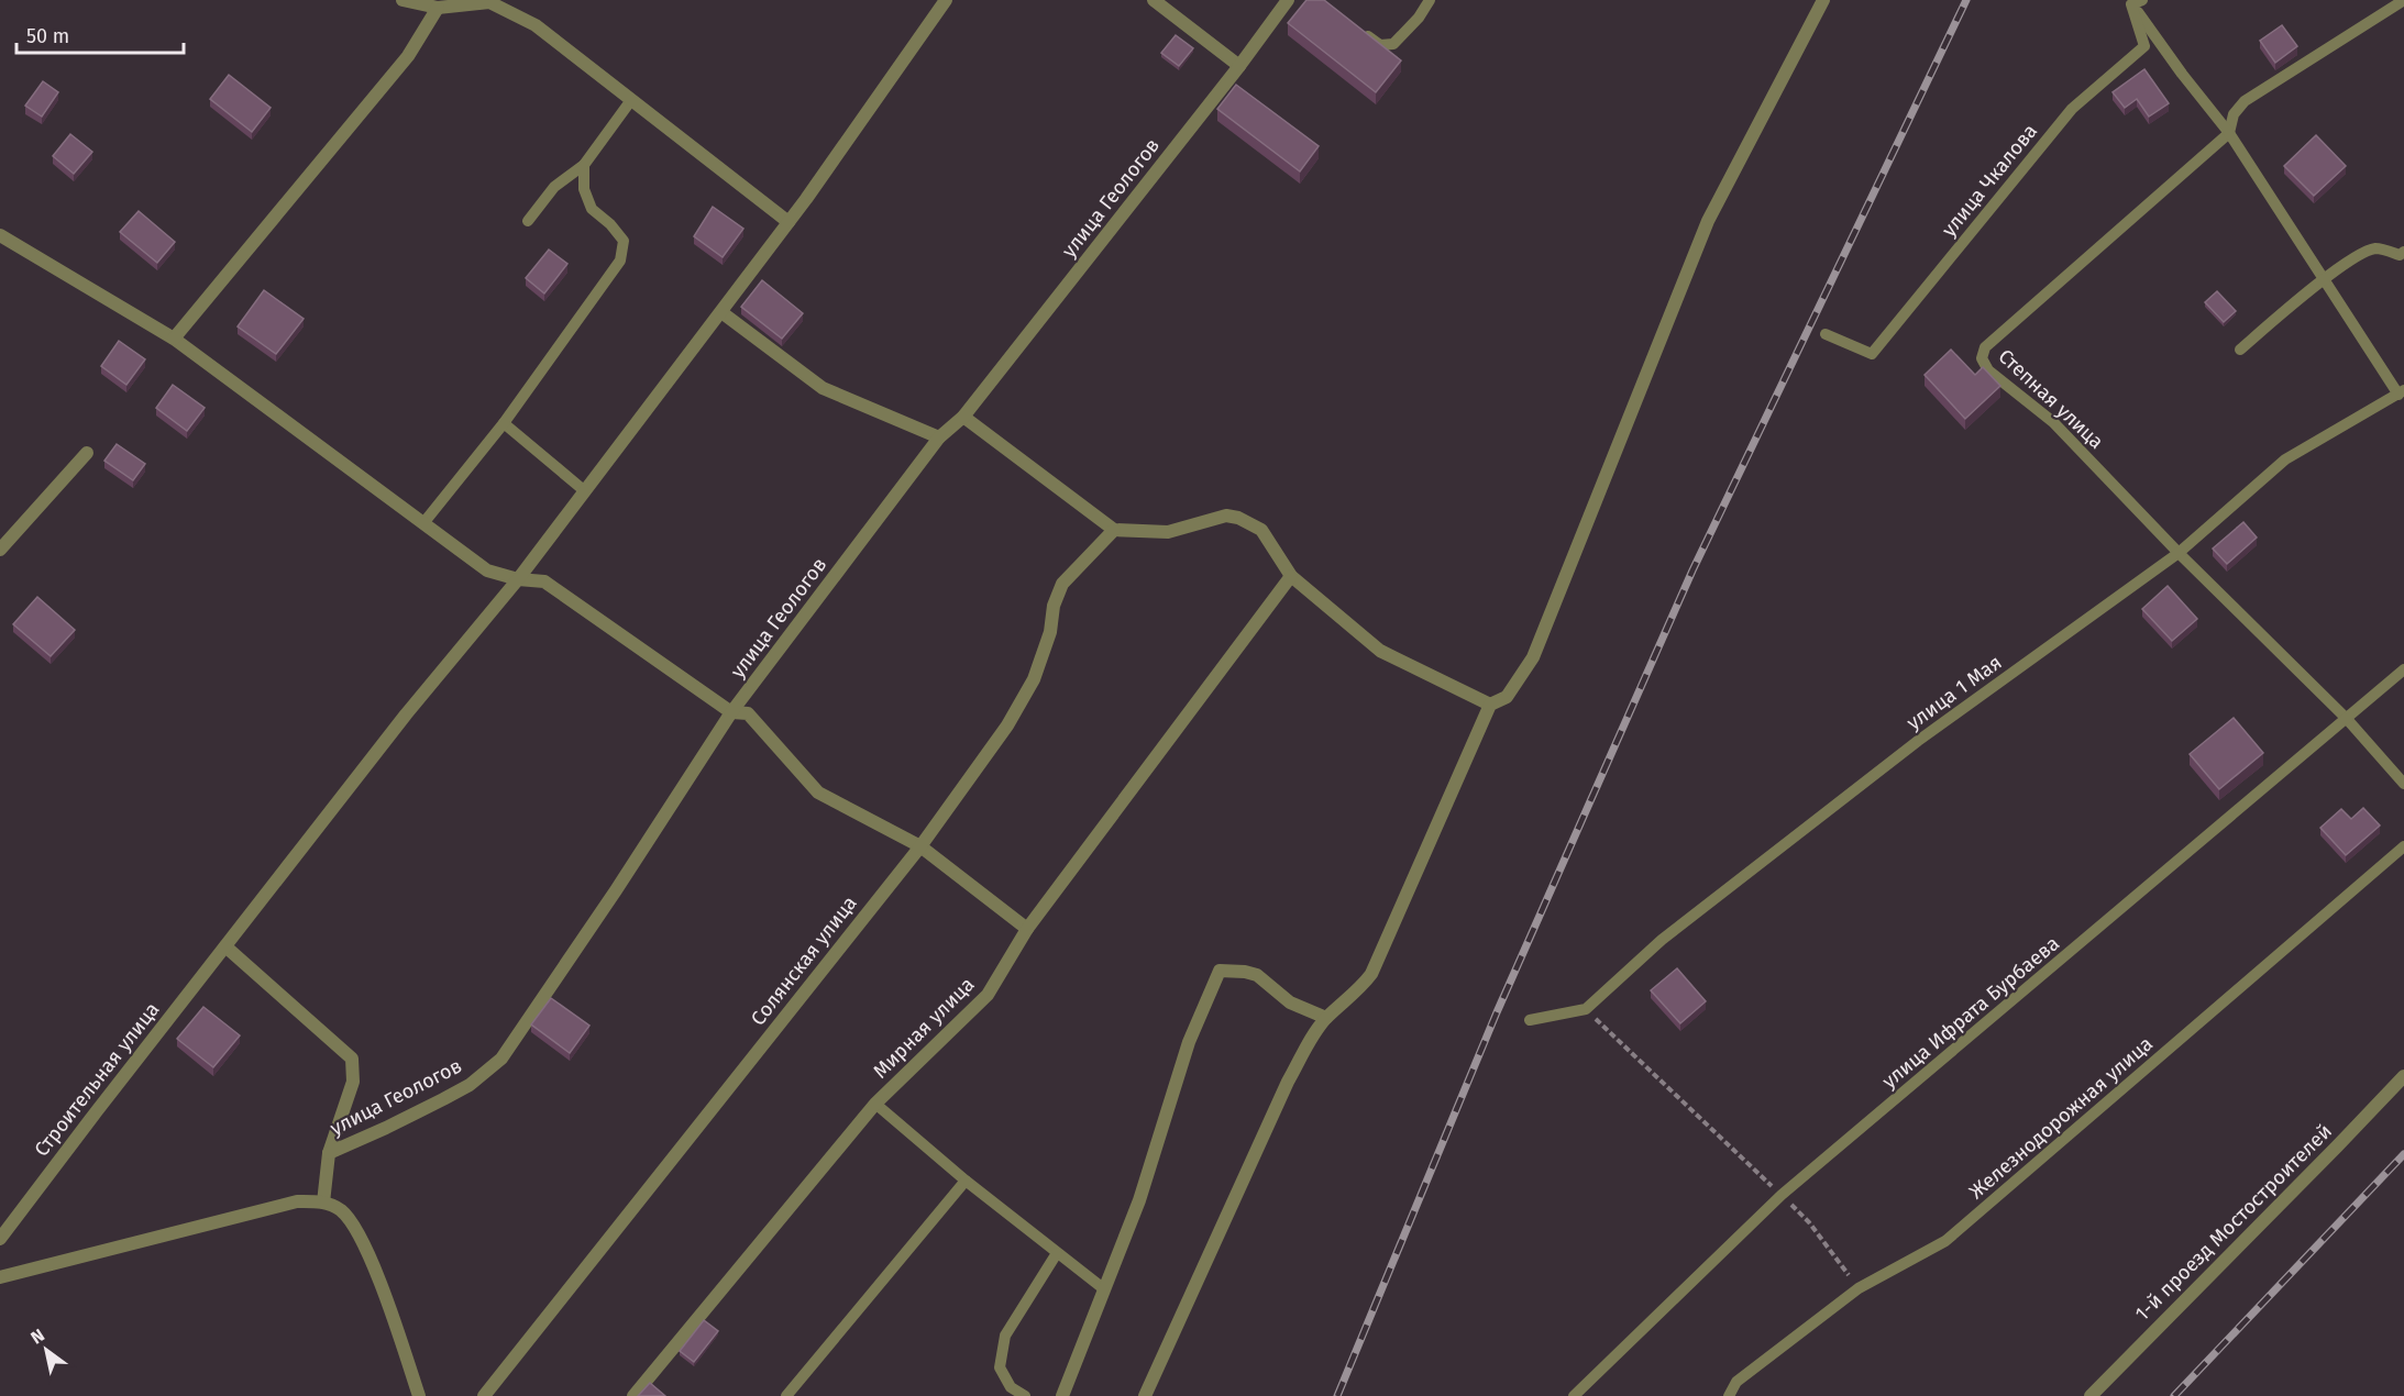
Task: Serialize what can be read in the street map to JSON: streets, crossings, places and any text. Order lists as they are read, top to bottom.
{
  "streets": {
    "street": [
      "улица Геологов",
      "Солянская улица",
      "Мирная улица",
      "Строительная улица",
      "1-й проезд Мостостроителей"
    ],
    "lane": [
      "улица Чкалова",
      "Степная улица",
      "улица 1 Мая",
      "улица Ифрата Бурбаева",
      "Железнодорожная улица"
    ]
  },
  "crossings": [
    ["Степная улица", "улица 1 Мая"],
    ["Степная улица", "улица Ифрата Бурбаева"]
  ],
  "scale_bar": "50 m",
  "north": "top left"
}
